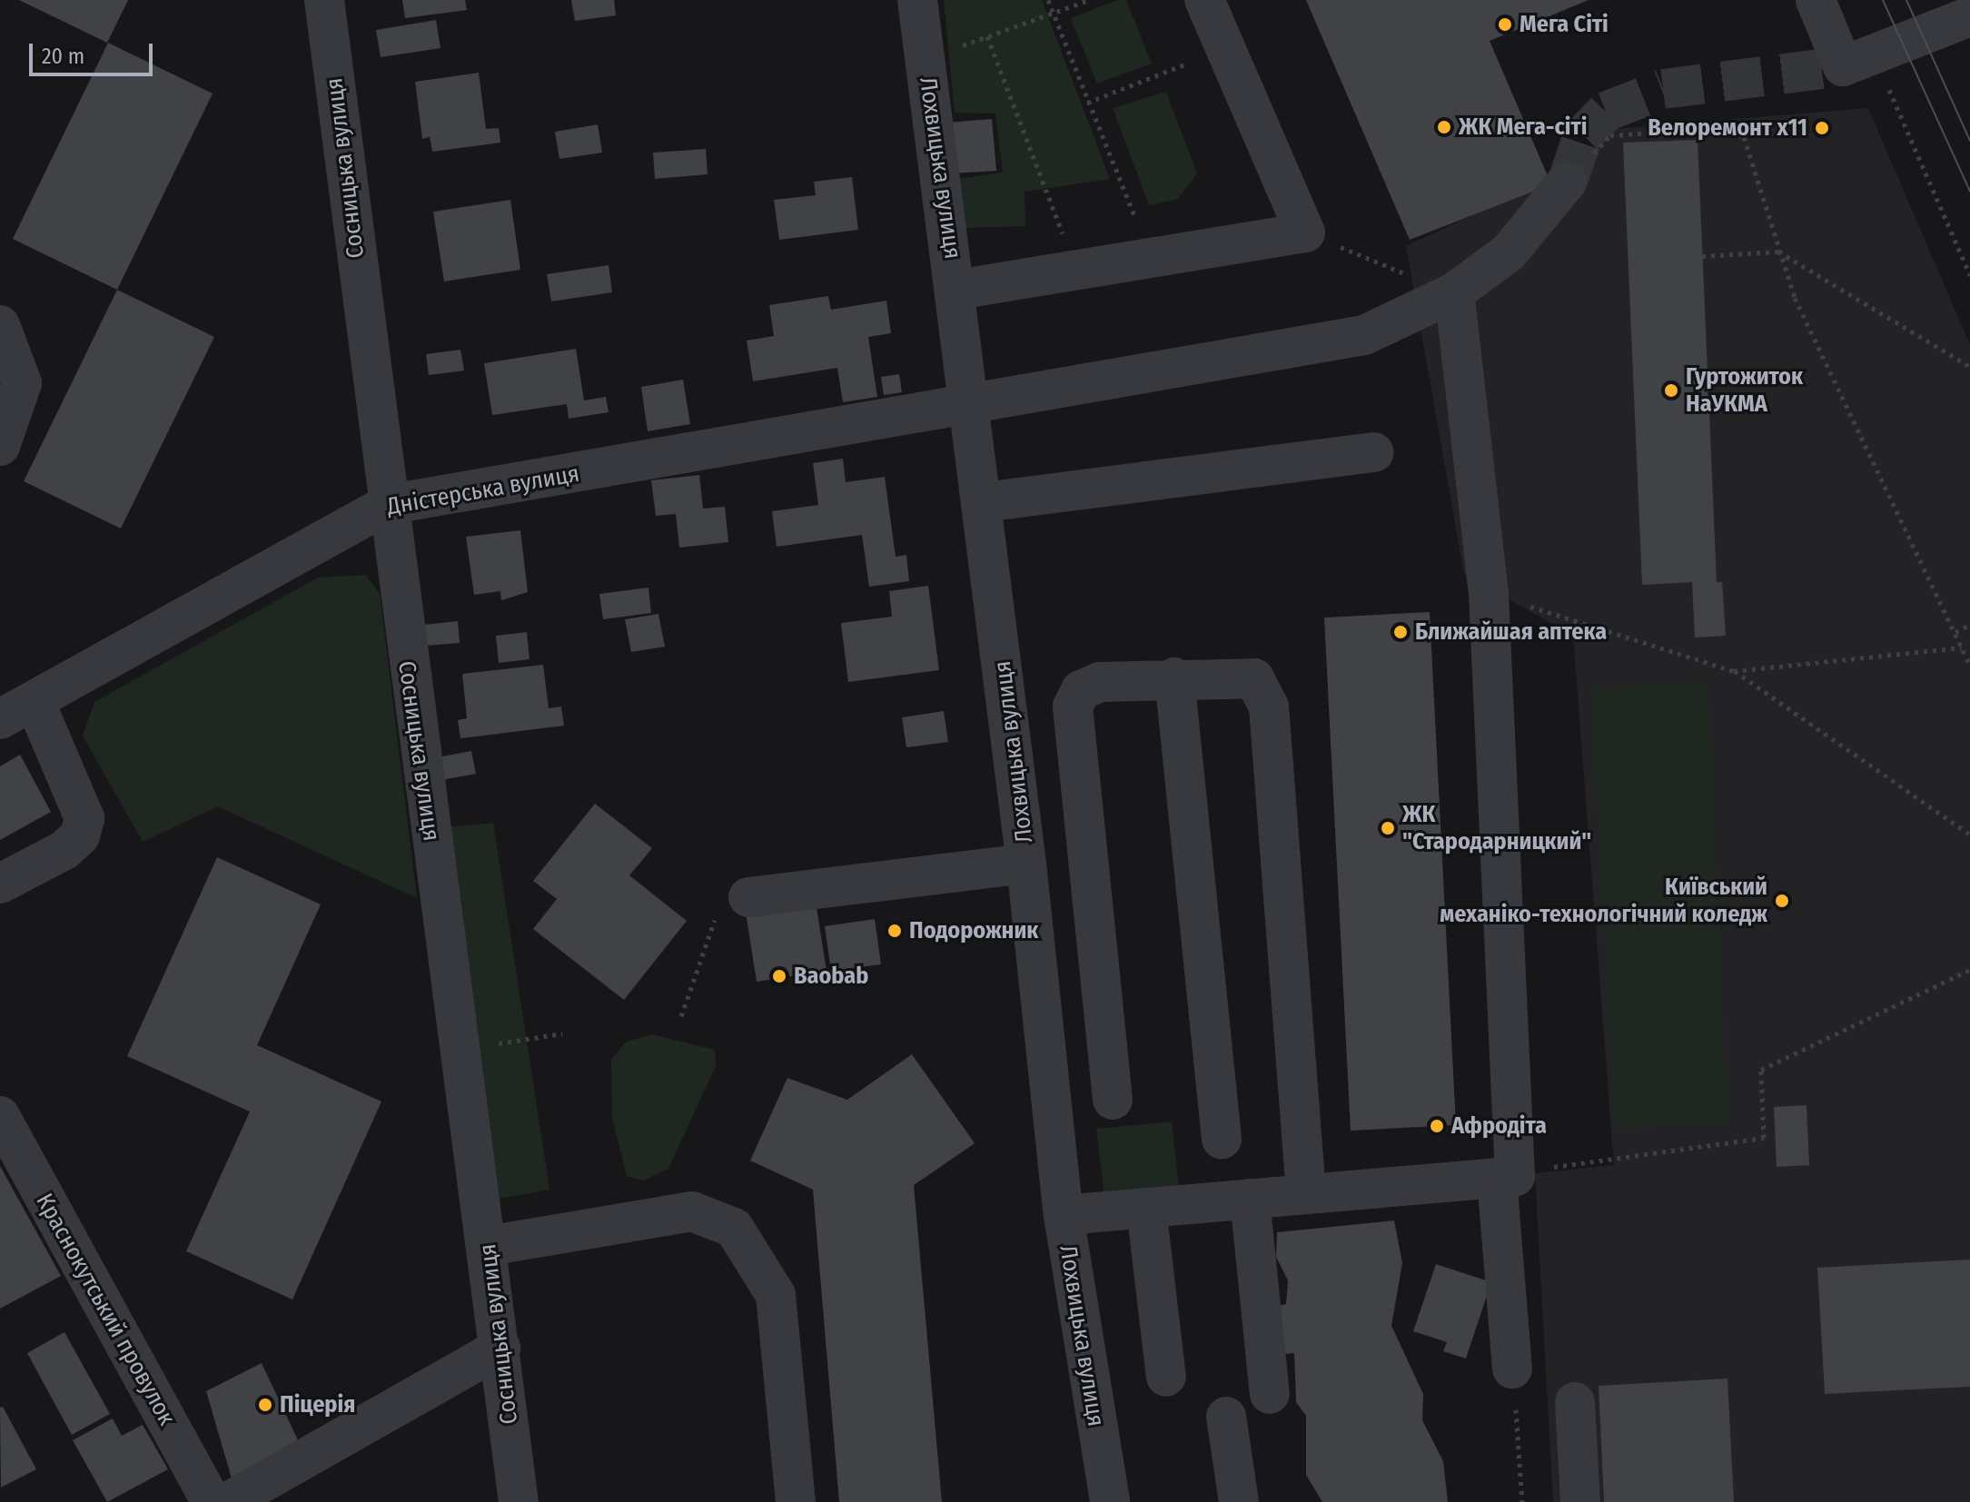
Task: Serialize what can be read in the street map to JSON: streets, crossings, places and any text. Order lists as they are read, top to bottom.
{
  "streets": {
    "street": [
      "Сосницька вулиця",
      "Лохвицька вулиця",
      "Дністерська вулиця",
      "Краснокутський провулок"
    ]
  },
  "crossings": [
    ["Сосницька вулиця", "Дністерська вулиця"],
    ["Лохвицька вулиця", "Дністерська вулиця"]
  ],
  "places": [
    "Мега Сіті",
    "ЖК Мега-сіті",
    "Велоремонт x11",
    "Гуртожиток НаУКМА",
    "Ближайшая аптека",
    "ЖК \"Стародарницкий\"",
    "Київський механіко-технологічний коледж",
    "Подорожник",
    "Baobab",
    "Афродіта",
    "Піцерія"
  ],
  "scale_bar": "20 m"
}
